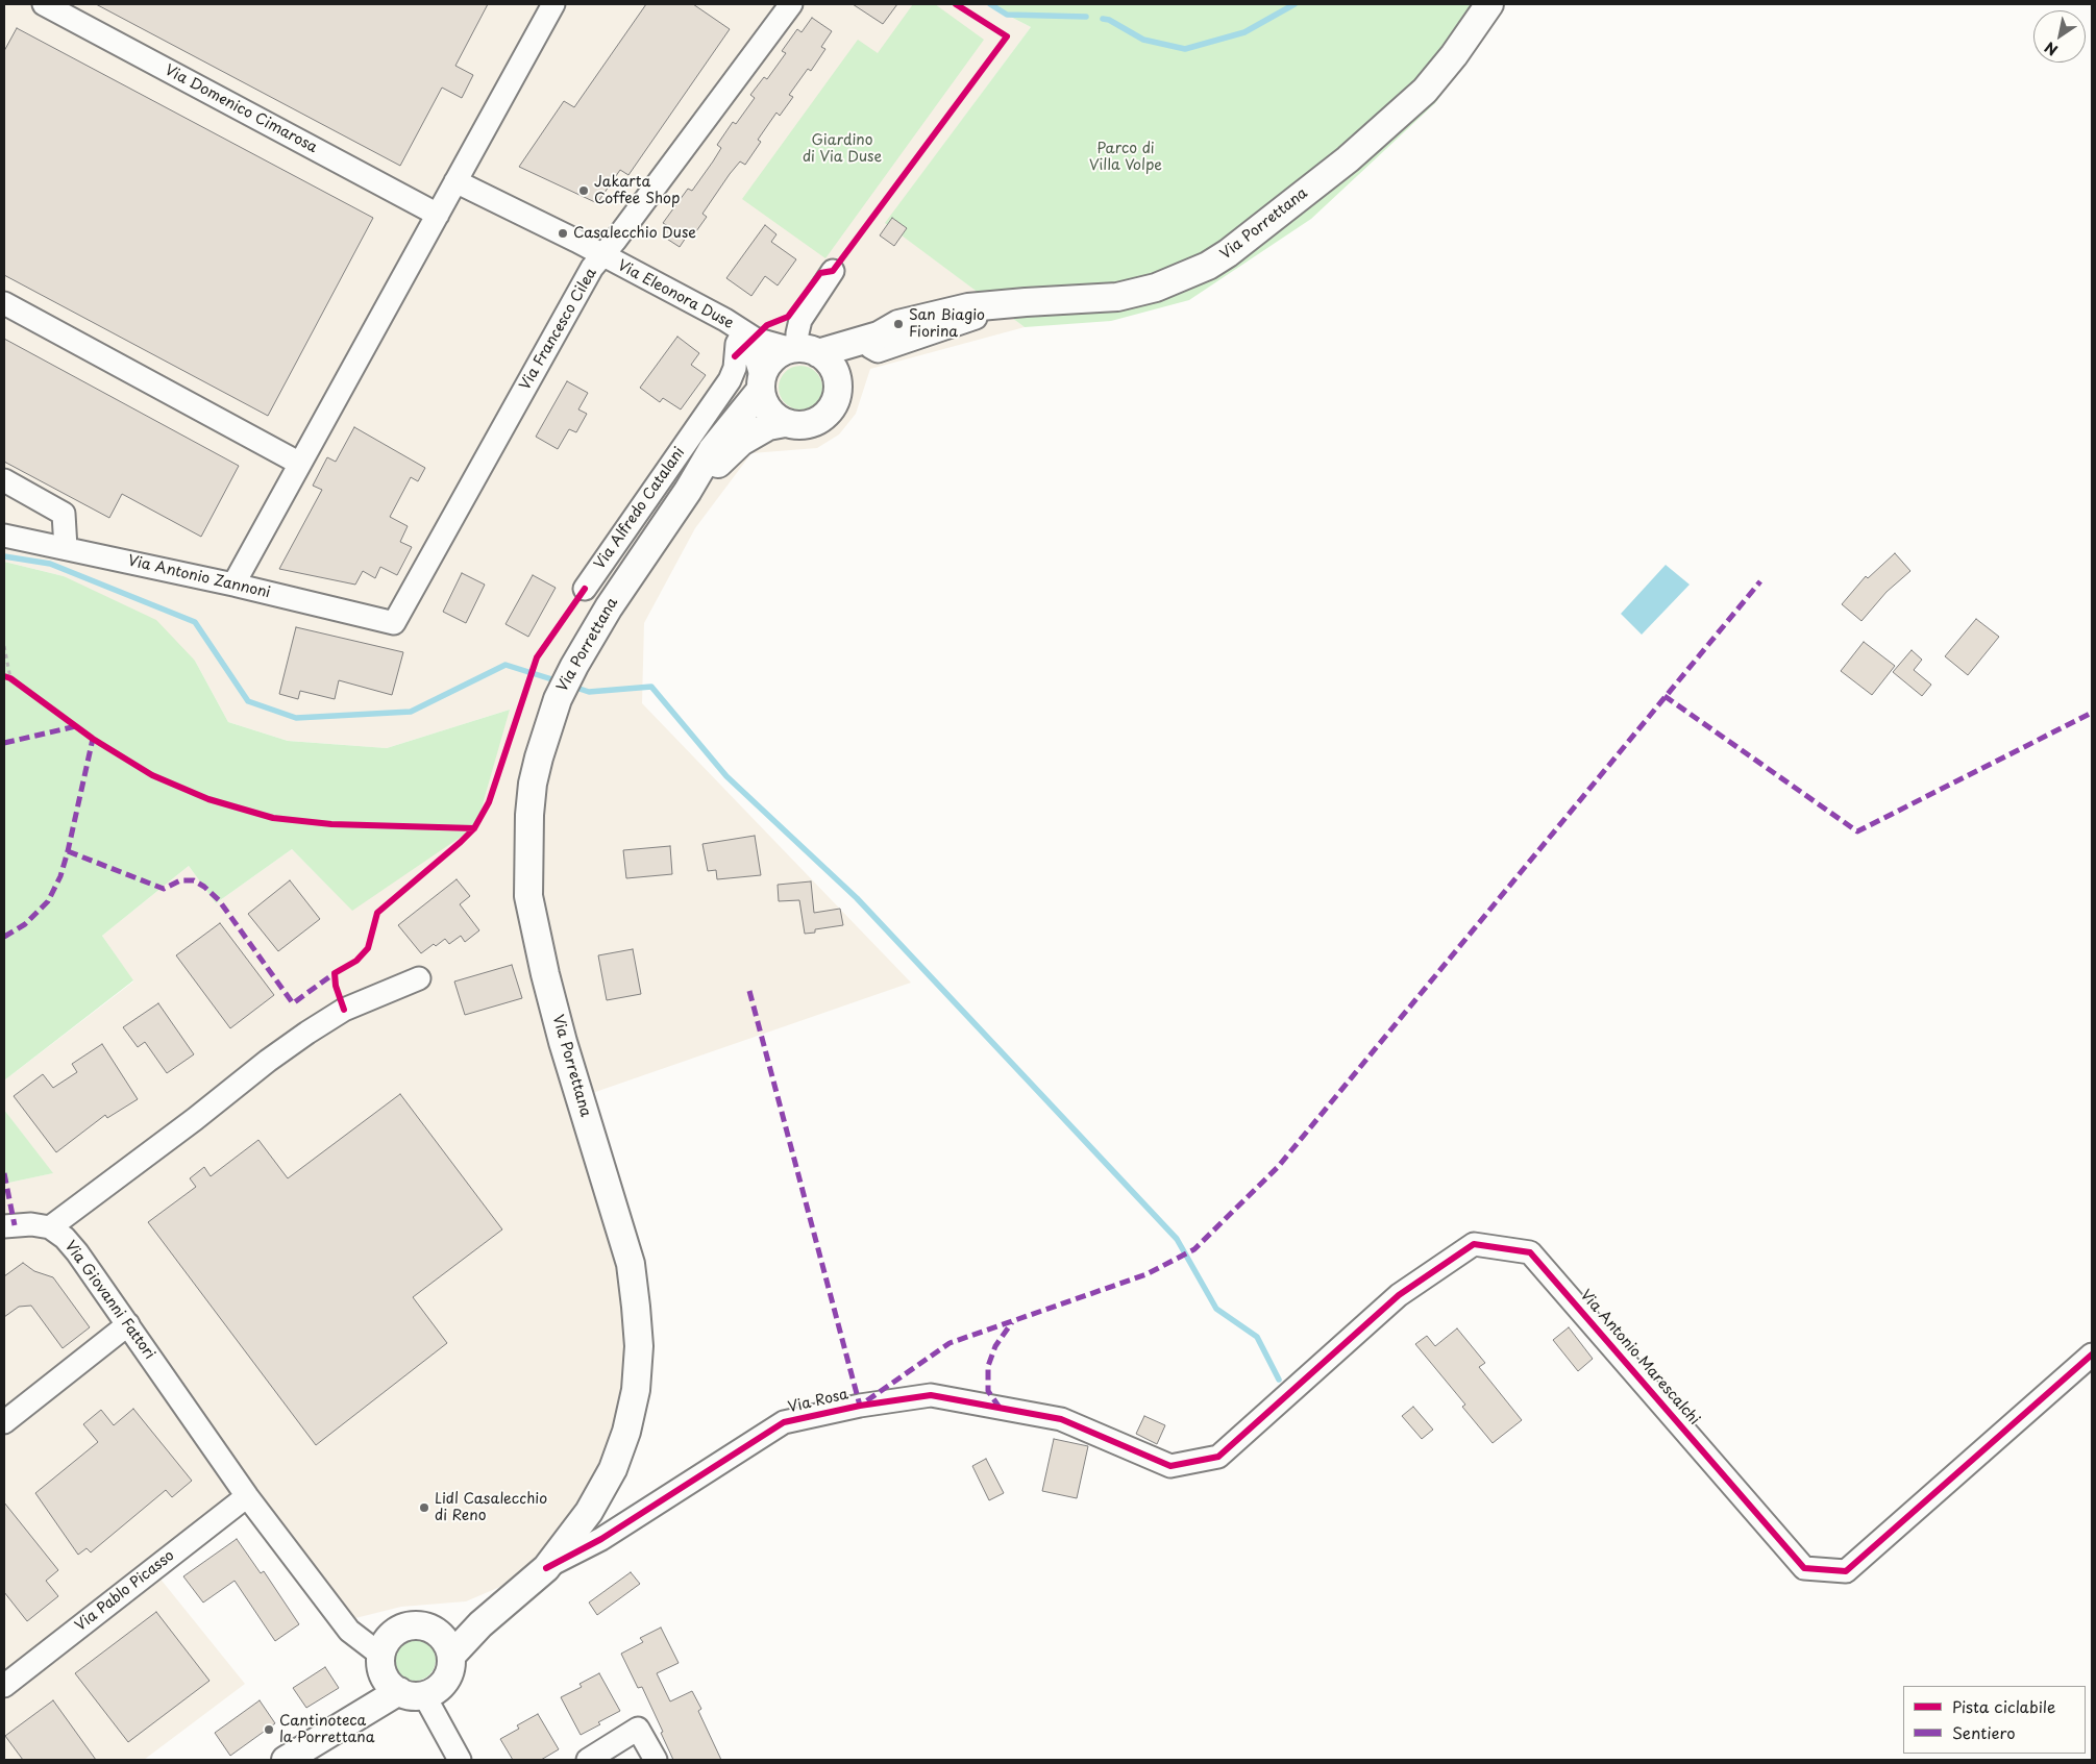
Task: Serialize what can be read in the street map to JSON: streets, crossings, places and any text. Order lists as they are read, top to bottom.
{
  "streets": {
    "main road": ["Via Porrettana"],
    "street": [
      "Via Domenico Cimarosa",
      "Via Eleonora Duse",
      "Via Francesco Cilea",
      "Via Alfredo Catalani",
      "Via Antonio Zannoni",
      "Via Giovanni Fattori",
      "Via Antonio Marescalchi",
      "Via Rosa",
      "Via Pablo Picasso"
    ]
  },
  "crossings": [
    ["Via Porrettana", "Via Eleonora Duse"],
    ["Via Porrettana", "Via Giovanni Fattori"],
    ["Via Porrettana", "Via Rosa"],
    ["Via Eleonora Duse", "Via Francesco Cilea"],
    ["Via Eleonora Duse", "Via Alfredo Catalani"],
    ["Via Francesco Cilea", "Via Antonio Zannoni"],
    ["Via Giovanni Fattori", "Via Pablo Picasso"],
    ["Via Antonio Marescalchi", "Via Rosa"]
  ],
  "parks": ["Giardino di Via Duse", "Parco di Villa Volpe"],
  "places": [
    "Jakarta Coffee Shop",
    "Casalecchio Duse",
    "San Biagio Fiorina",
    "Lidl Casalecchio di Reno",
    "Cantinoteca la Porrettana"
  ],
  "legend": ["Pista ciclabile", "Sentiero"],
  "north": "bottom left"
}
